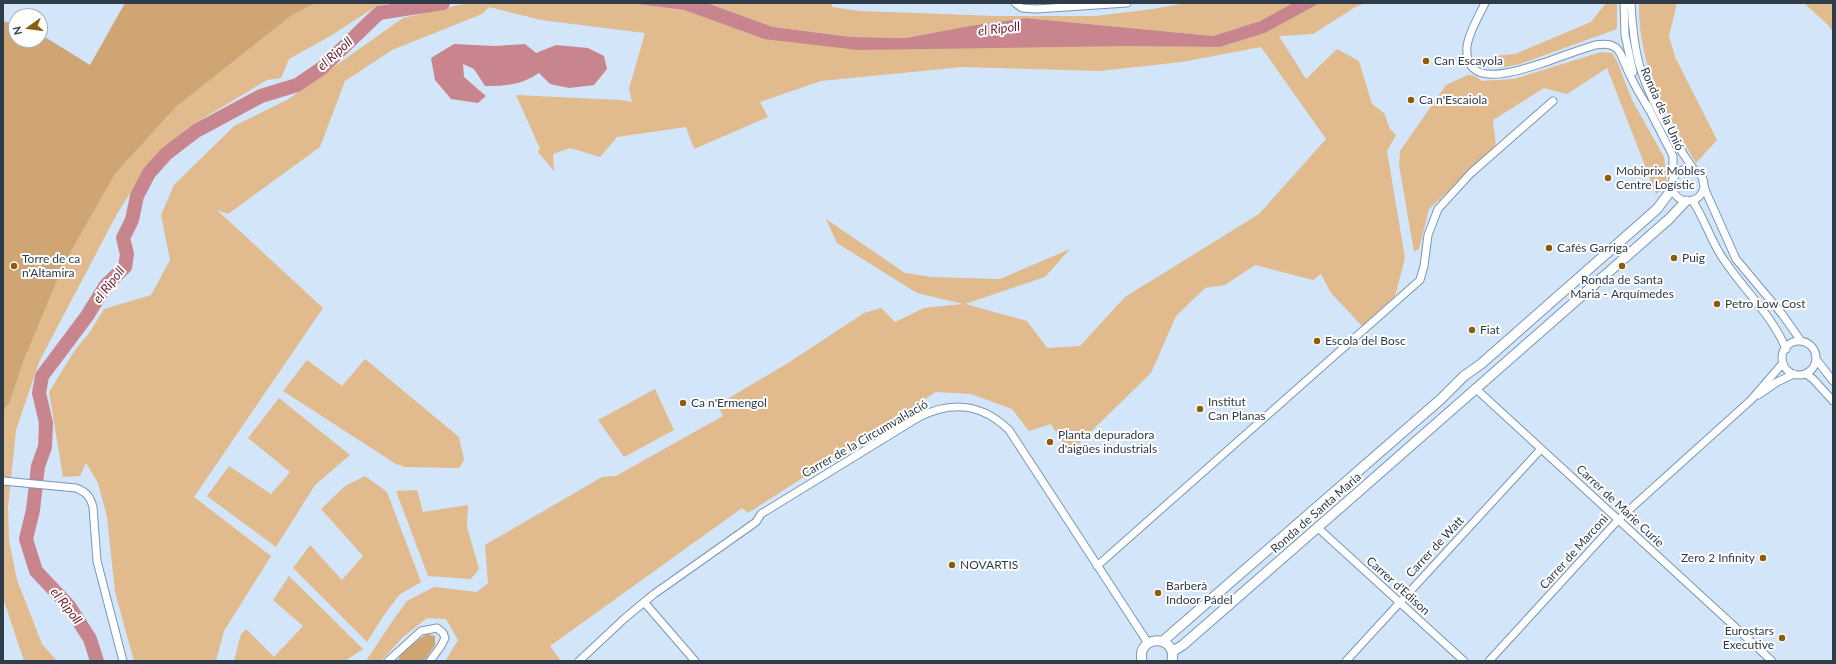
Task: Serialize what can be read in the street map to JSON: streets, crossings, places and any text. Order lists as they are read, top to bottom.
{
  "streets": {
    "street": [
      "Ronda de la Unió",
      "Carrer de la Circumval·lació",
      "Carrer de Marie Curie",
      "Ronda de Santa Maria",
      "Carrer de Watt",
      "Carrer de Marconi",
      "Carrer d'Edison"
    ]
  },
  "crossings": [
    ["Ronda de la Unió", "Ronda de Santa Maria"],
    ["Carrer de Marie Curie", "Ronda de Santa Maria"],
    ["Carrer de Marie Curie", "Carrer de Watt"],
    ["Carrer de Marie Curie", "Carrer de Marconi"],
    ["Ronda de Santa Maria", "Carrer d'Edison"],
    ["Carrer de Watt", "Carrer d'Edison"]
  ],
  "water": ["el Ripoll"],
  "places": [
    "Can Escayola",
    "Ca n'Escaiola",
    "Mobiprix Mobles Centre Logístic",
    "Cafés Garriga",
    "Puig",
    "Torre de ca n'Altamira",
    "Ronda de Santa Maria - Arquímedes",
    "Petro Low Cost",
    "Fiat",
    "Escola del Bosc",
    "Ca n'Ermengol",
    "Institut Can Planas",
    "Planta depuradora d'aigües industrials",
    "Zero 2 Infinity",
    "NOVARTIS",
    "Barberà Indoor Pádel",
    "Eurostars Executive"
  ],
  "north": "left"
}
